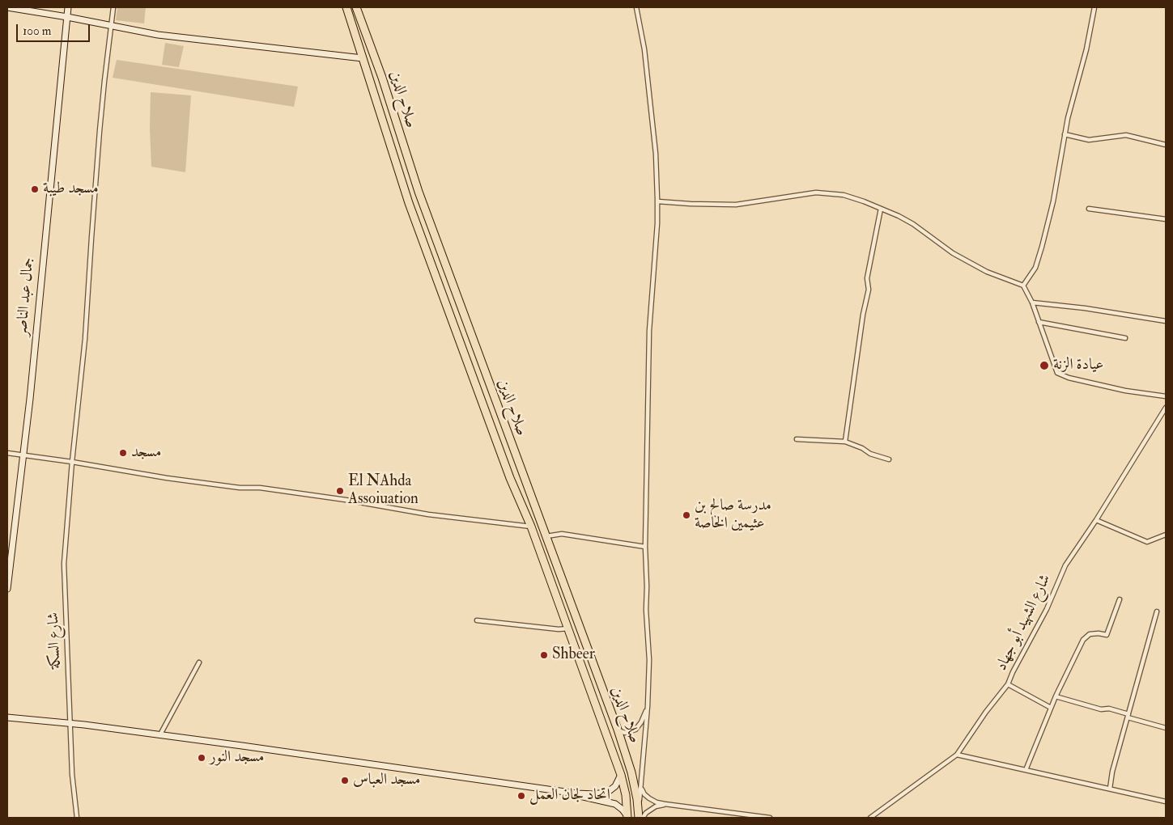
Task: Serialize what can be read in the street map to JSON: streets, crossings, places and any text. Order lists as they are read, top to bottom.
{
  "streets": {
    "highway": ["صلاح الدين"],
    "main road": ["جمال عبد الناصر"],
    "street": ["شارع الشهيد أبو جهاد", "شارع السكة"]
  },
  "places": [
    "مسجد طيبة",
    "عيادة الزنة",
    "مسجد",
    "El NAhda Assoiuation",
    "مدرسة صالح بن عثيمين الخاصة",
    "Shbeer",
    "مسجد النور",
    "مسجد العباس",
    "اتحاد لجان العمل"
  ],
  "scale_bar": "100 m"
}
